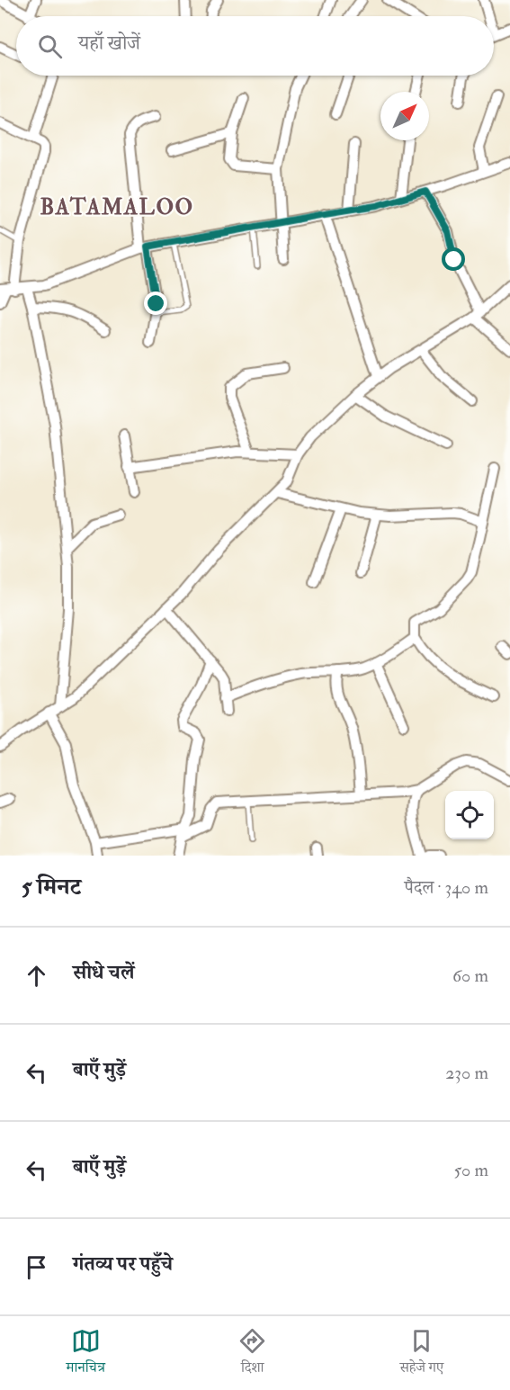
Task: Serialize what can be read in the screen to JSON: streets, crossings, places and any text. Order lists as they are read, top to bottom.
{
  "districts": ["BATAMALOO"],
  "north": "top right",
  "page": {
    "search": "यहाँ खोजें",
    "heading": ["5 मिनट", "पैदल · 340 m"],
    "list": [
      ["सीधे चलें", "60 m"],
      ["बाएँ मुड़ें", "230 m"],
      ["बाएँ मुड़ें", "50 m"],
      "गंतव्य पर पहुँचे"
    ],
    "nav": ["मानचित्र", "दिशा", "सहेजे गए"]
  }
}
